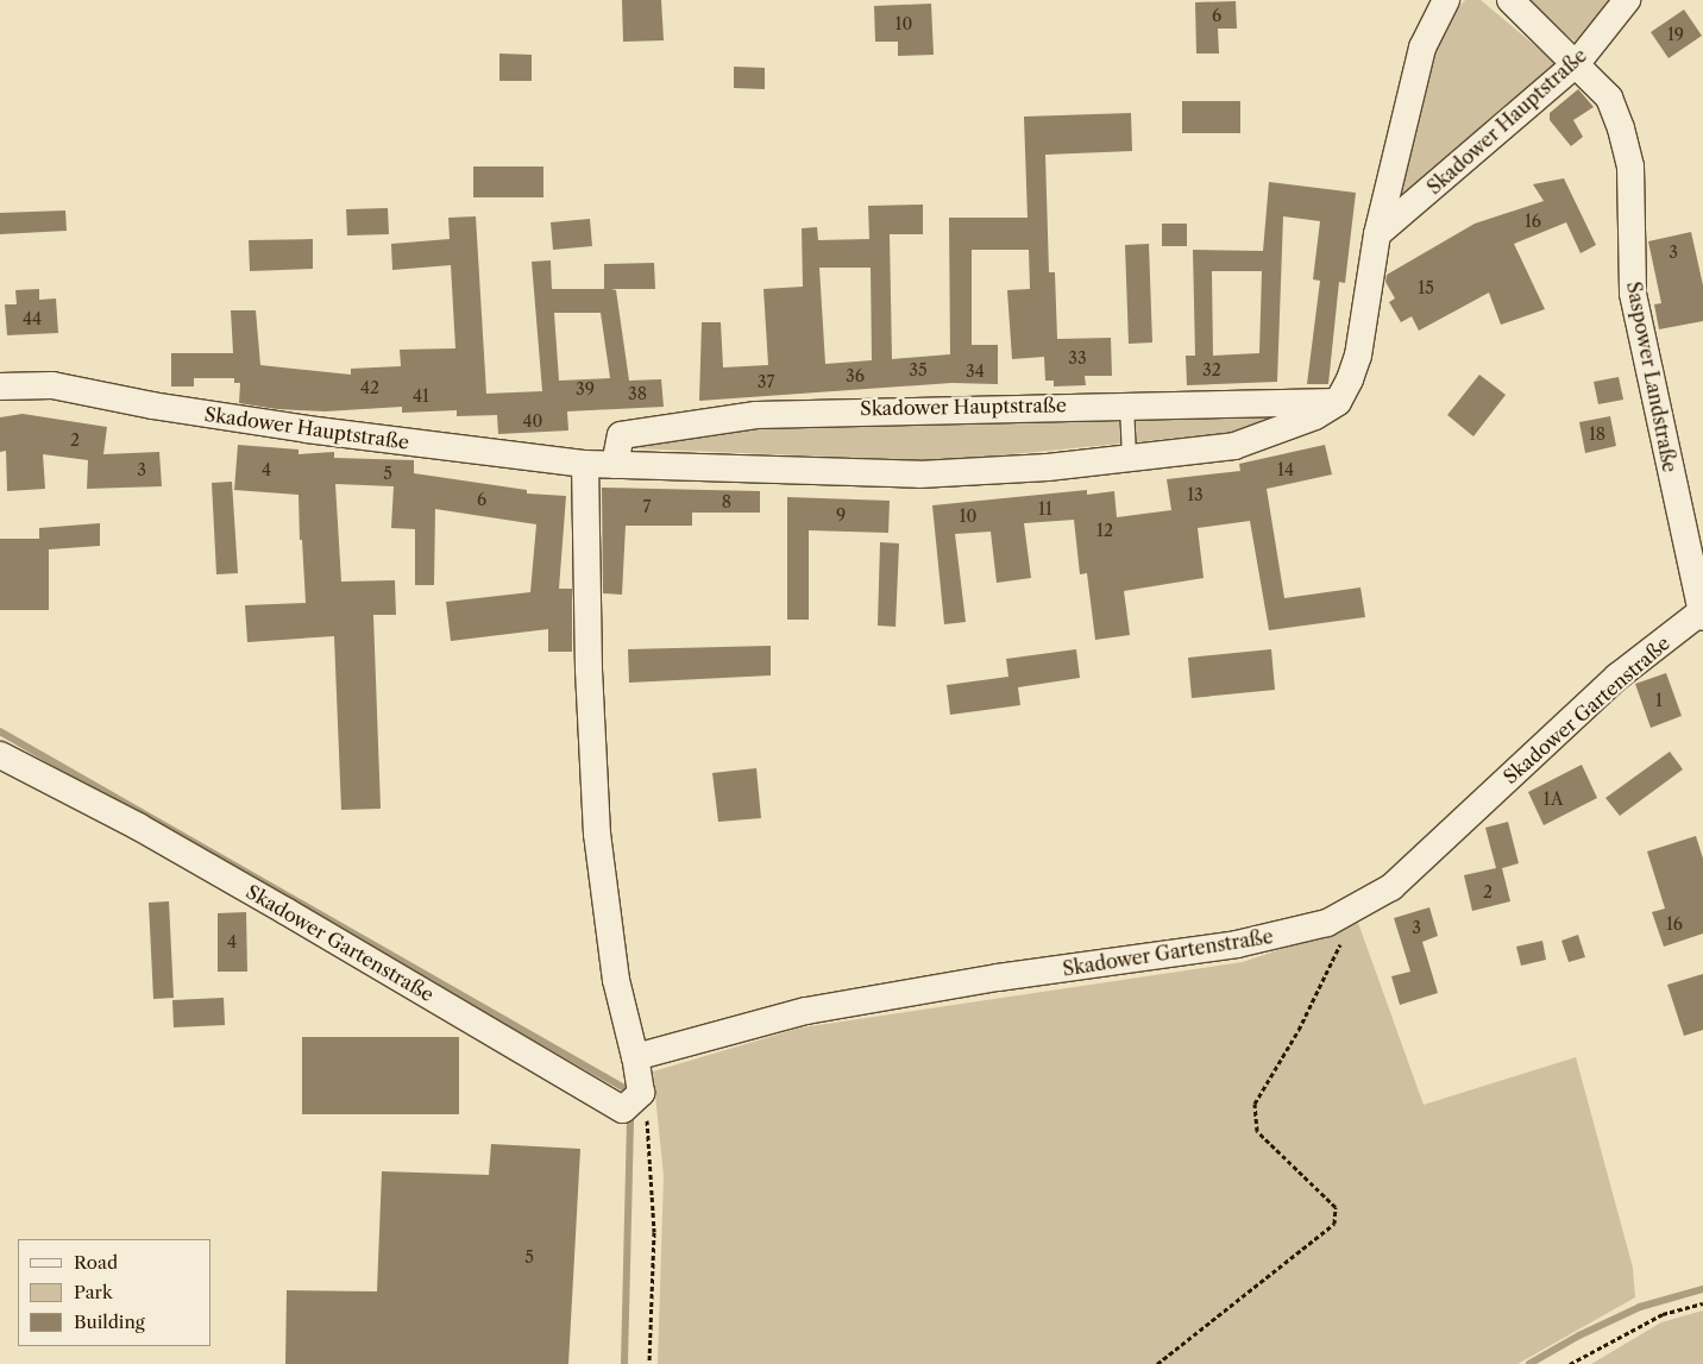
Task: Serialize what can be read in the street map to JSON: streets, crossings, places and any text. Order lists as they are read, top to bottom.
{
  "streets": {
    "street": ["Skadower Hauptstraße", "Saspower Landstraße", "Skadower Gartenstraße"]
  },
  "crossings": [
    ["Skadower Hauptstraße", "Saspower Landstraße"],
    ["Saspower Landstraße", "Skadower Gartenstraße"]
  ],
  "house_numbers": [
    "6",
    "10",
    "19",
    "16",
    "3",
    "15",
    "44",
    "33",
    "35",
    "32",
    "34",
    "36",
    "37",
    "42",
    "39",
    "38",
    "41",
    "40",
    "18",
    "2",
    "3",
    "4",
    "14",
    "5",
    "13",
    "6",
    "8",
    "7",
    "11",
    "9",
    "10",
    "12",
    "1",
    "1A",
    "2",
    "16",
    "3",
    "4",
    "5"
  ],
  "legend": ["Road", "Park", "Building"]
}
